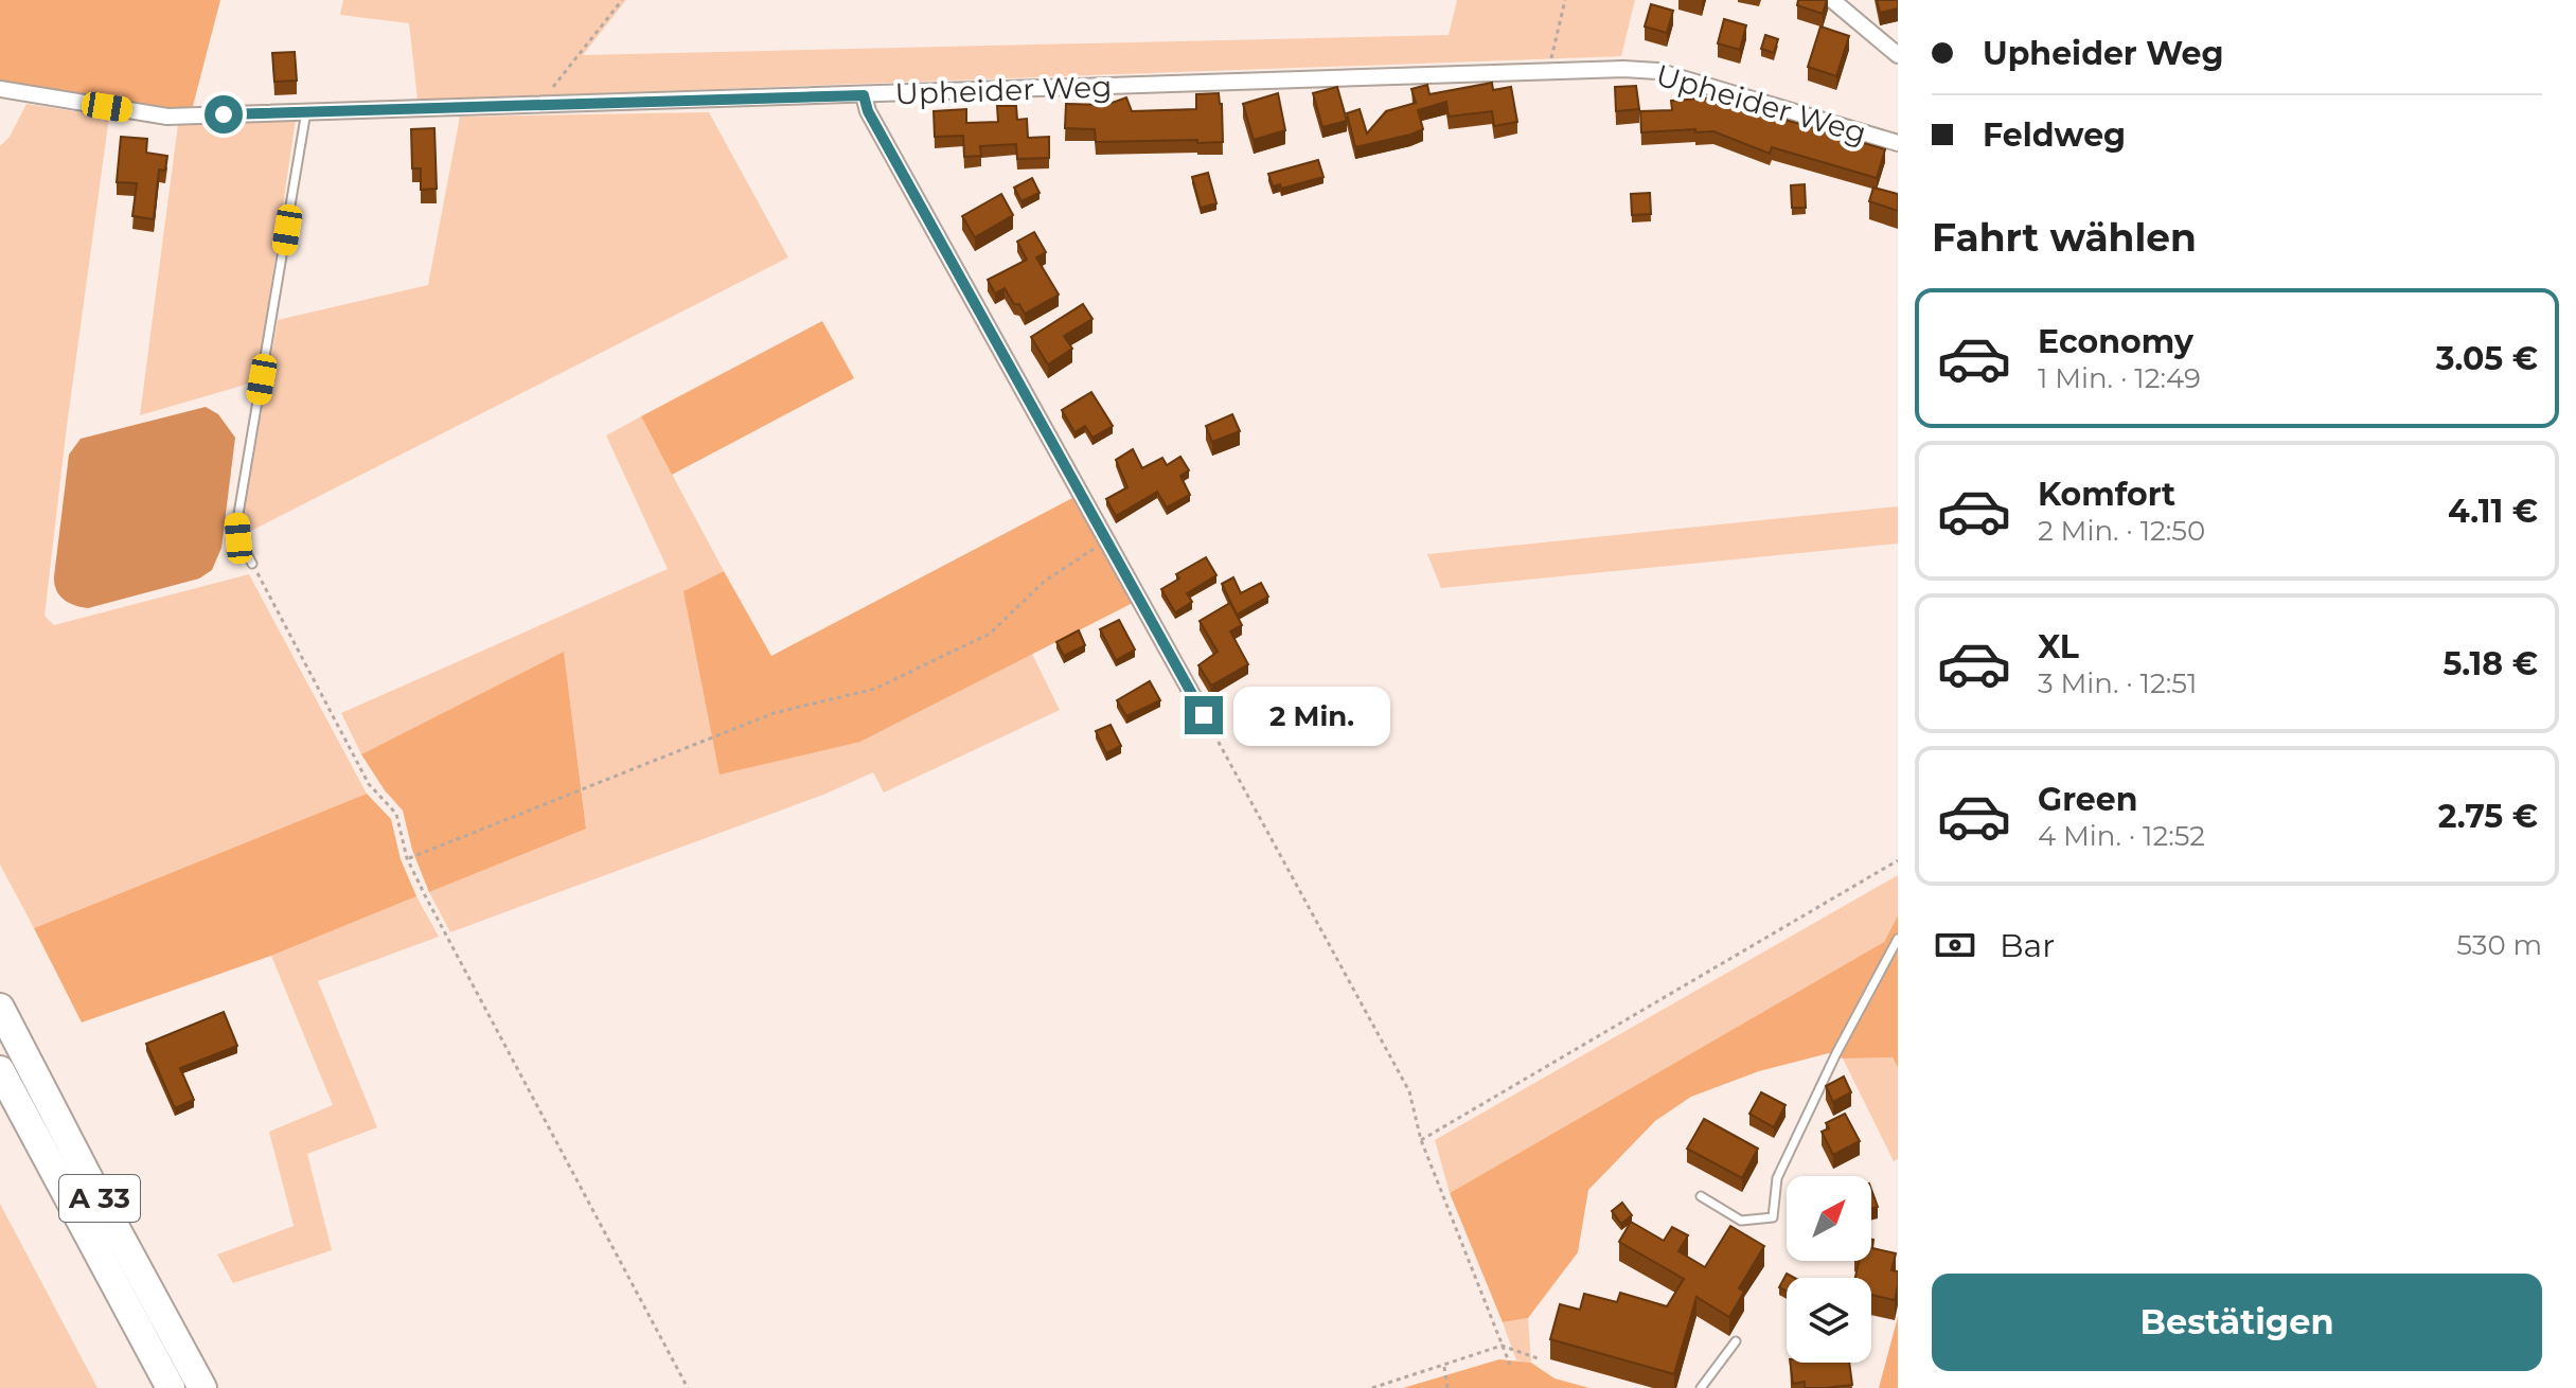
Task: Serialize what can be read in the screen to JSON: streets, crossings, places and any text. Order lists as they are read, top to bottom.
{
  "streets": {
    "highway": ["A 33"],
    "street": ["Upheider Weg"]
  },
  "north": "top right",
  "page": {
    "banner": ["Upheider Weg", "Feldweg"],
    "heading": "Fahrt wählen",
    "list": [
      {
        "name": "Economy",
        "note": "1 Min. · 12:49",
        "value": "3.05 €"
      },
      {
        "name": "Komfort",
        "note": "2 Min. · 12:50",
        "value": "4.11 €"
      },
      {
        "name": "XL",
        "note": "3 Min. · 12:51",
        "value": "5.18 €"
      },
      {
        "name": "Green",
        "note": "4 Min. · 12:52",
        "value": "2.75 €"
      }
    ],
    "bubble": "2 Min.",
    "pay": ["Bar", "530 m"],
    "buttons": "Bestätigen"
  }
}
